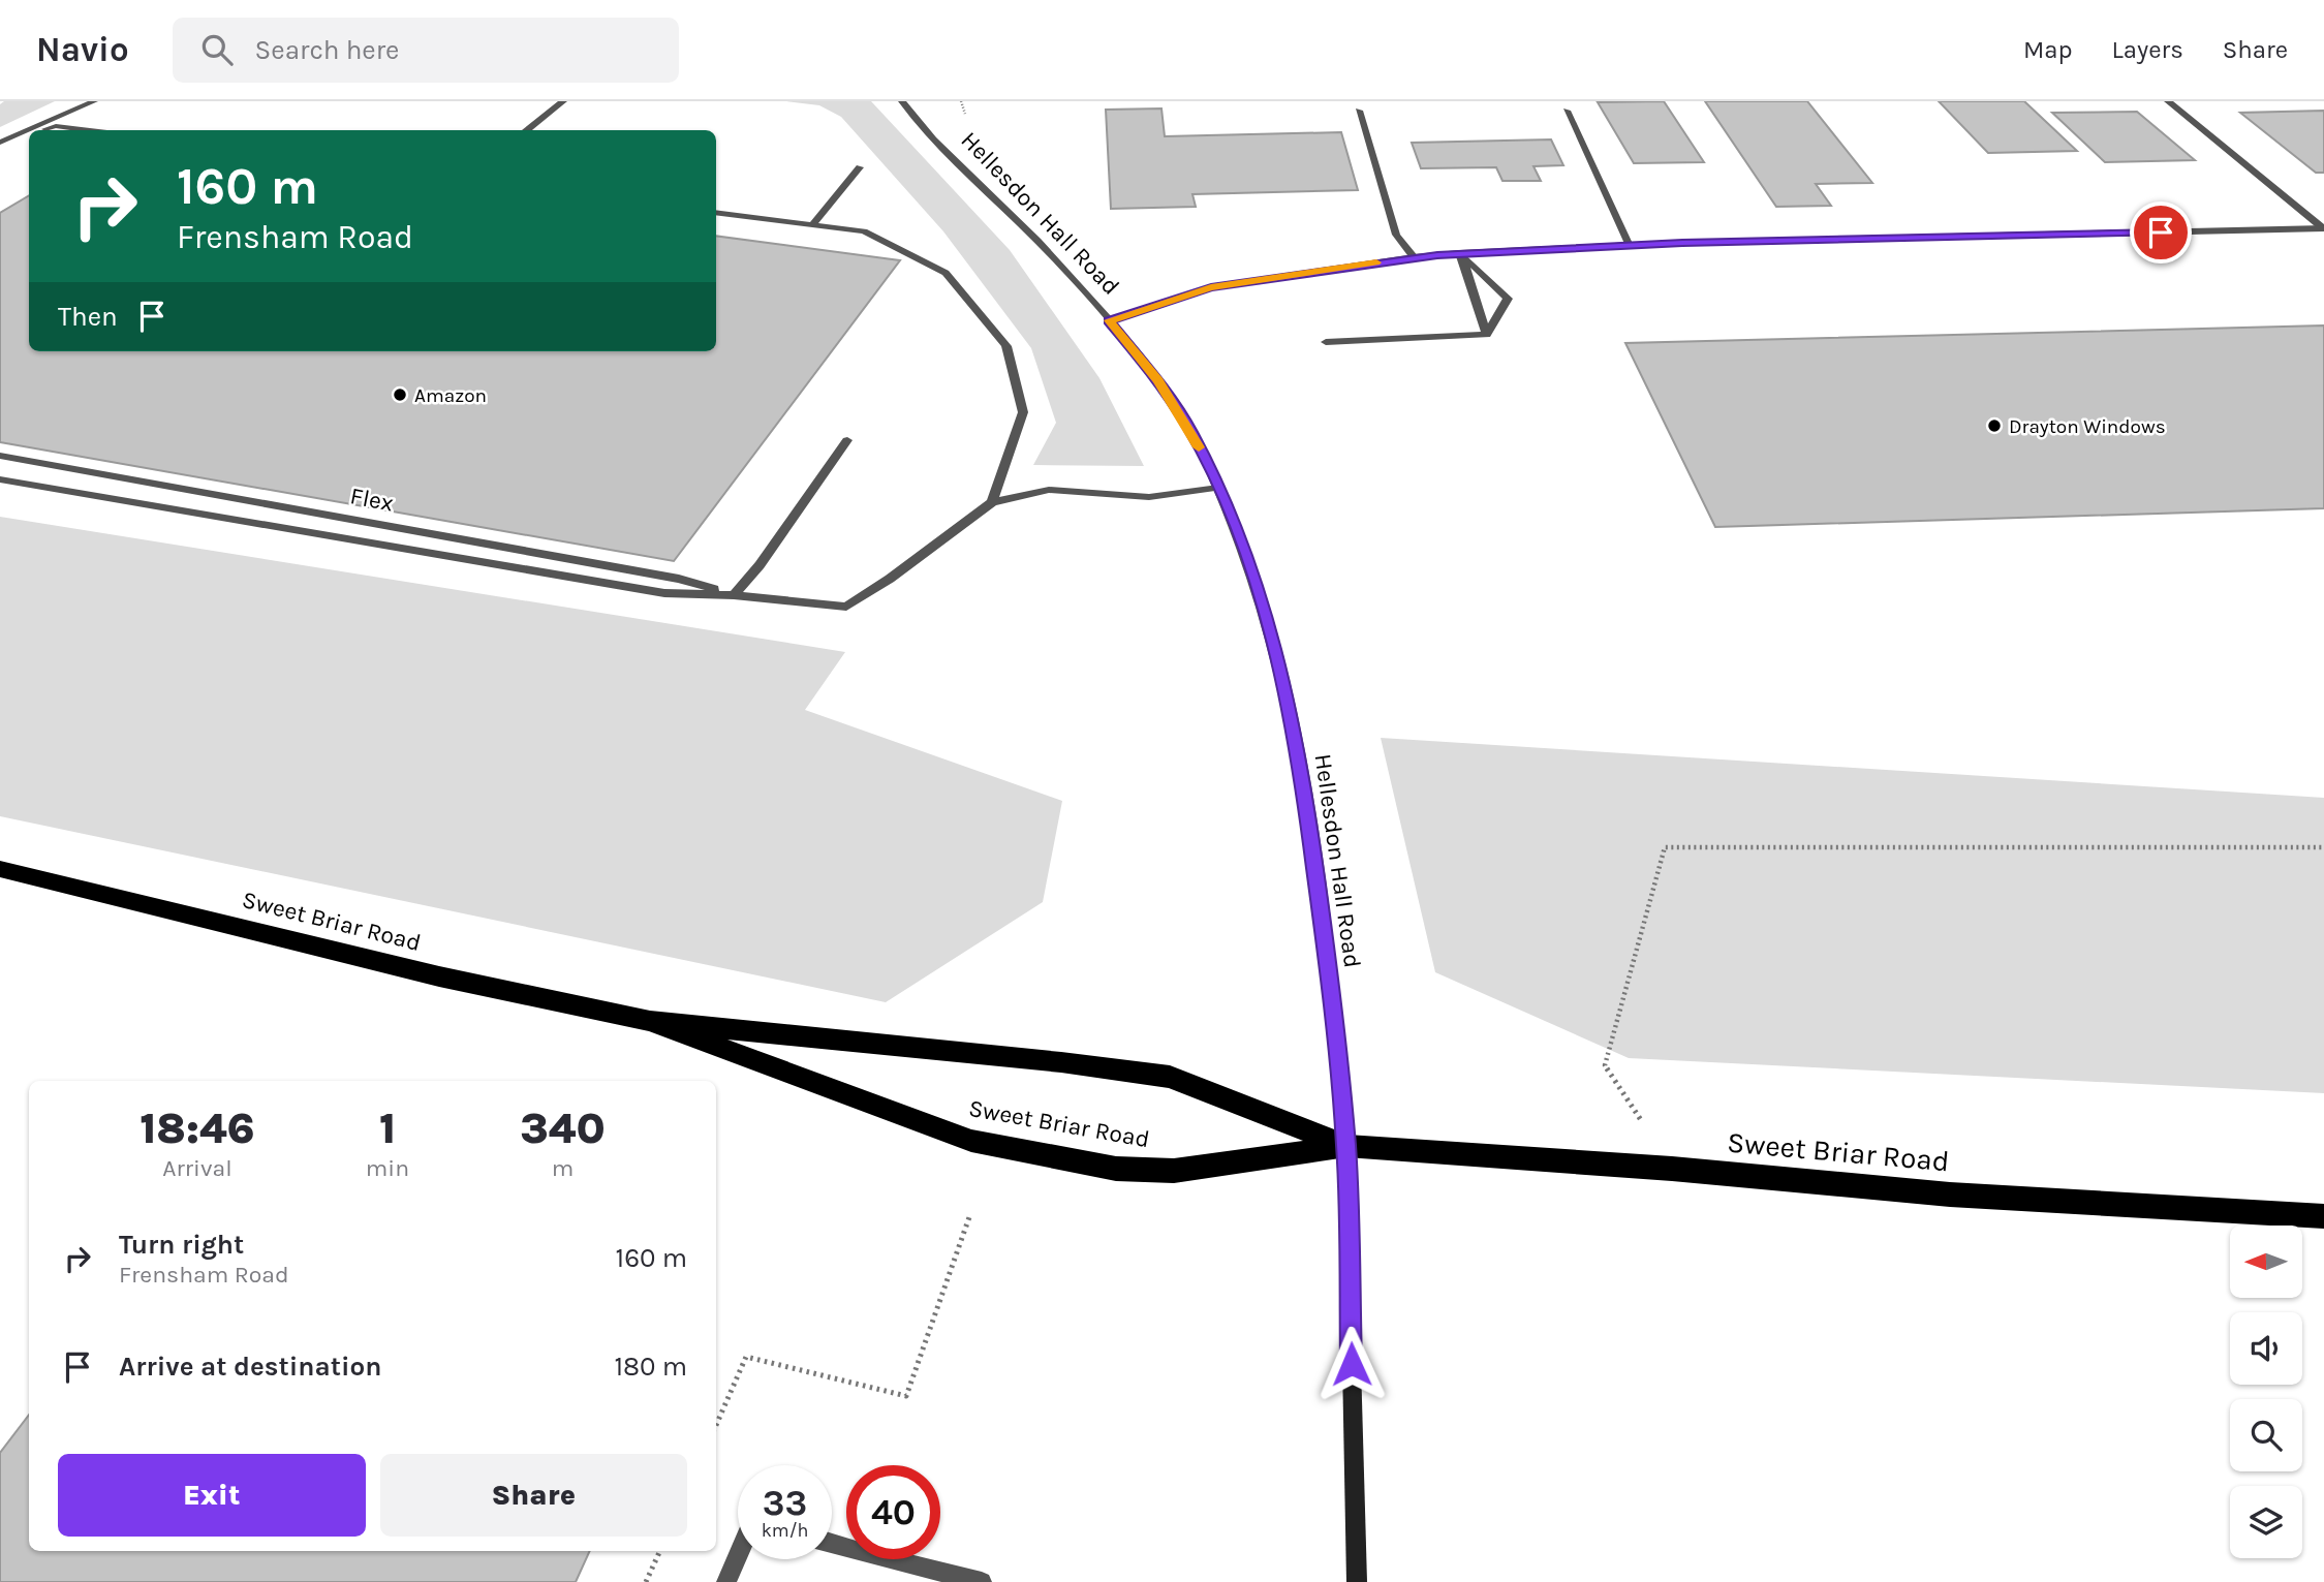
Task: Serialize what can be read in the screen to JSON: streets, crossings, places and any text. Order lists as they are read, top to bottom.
{
  "streets": {
    "highway": ["Sweet Briar Road"],
    "street": ["Hellesdon Hall Road", "Flex"]
  },
  "crossings": [
    ["Hellesdon Hall Road", "Sweet Briar Road"]
  ],
  "places": ["Amazon", "Drayton Windows"],
  "north": "left",
  "page": {
    "header": "Navio",
    "search": "Search here",
    "nav": ["Map", "Layers", "Share"],
    "turn": ["160 m", "Frensham Road"],
    "then": "Then",
    "eta": [
      "18:46",
      "Arrival",
      "1",
      "min",
      "340",
      "m"
    ],
    "list": [
      {
        "name": "Turn right",
        "note": "Frensham Road",
        "value": "160 m"
      },
      {
        "name": "Arrive at destination",
        "value": "180 m"
      }
    ],
    "buttons": ["Exit", "Share"],
    "speed": "33 km/h",
    "limit": "40"
  }
}
